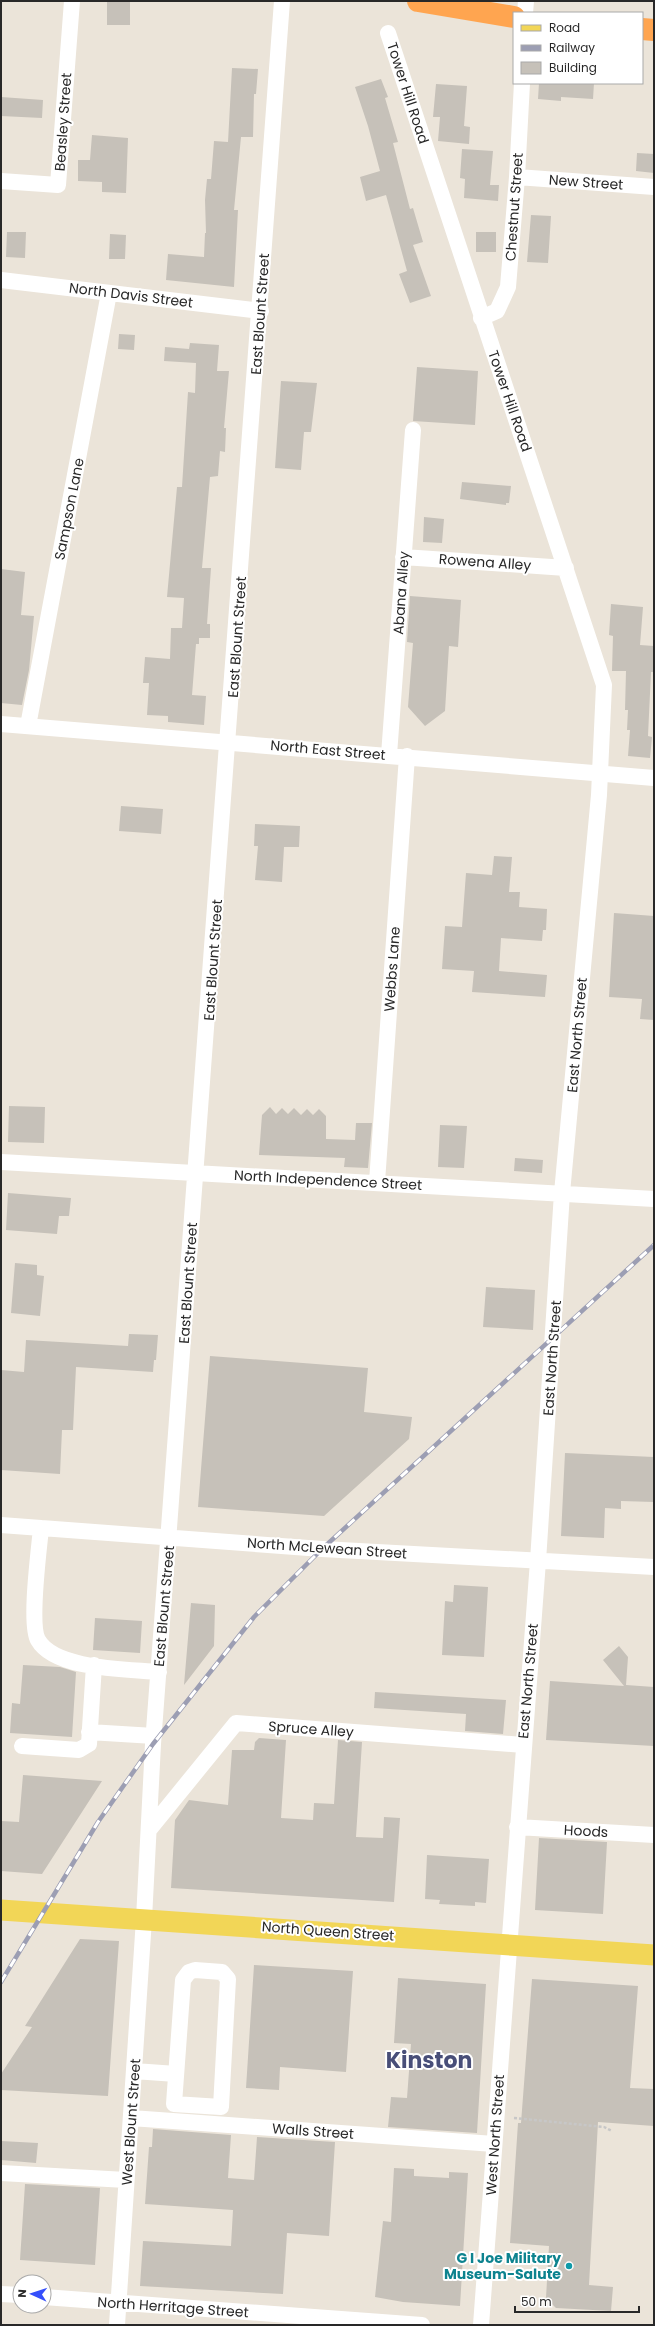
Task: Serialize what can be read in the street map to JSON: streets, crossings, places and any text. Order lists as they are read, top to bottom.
{
  "streets": {
    "main road": ["North Queen Street"],
    "street": [
      "Tower Hill Road",
      "Beasley Street",
      "New Street",
      "Chestnut Street",
      "North Davis Street",
      "East Blount Street",
      "Sampson Lane",
      "Rowena Alley",
      "Abana Alley",
      "North East Street",
      "Webbs Lane",
      "East North Street",
      "North Independence Street",
      "North McLewean Street",
      "Spruce Alley",
      "Hoods",
      "West Blount Street",
      "Walls Street",
      "West North Street",
      "North Herritage Street"
    ]
  },
  "crossings": [
    ["Tower Hill Road", "Chestnut Street"],
    ["Tower Hill Road", "Rowena Alley"],
    ["Tower Hill Road", "North East Street"],
    ["Tower Hill Road", "East North Street"],
    ["New Street", "Chestnut Street"],
    ["North Davis Street", "East Blount Street"],
    ["North Davis Street", "Sampson Lane"],
    ["East Blount Street", "North East Street"],
    ["East Blount Street", "North Independence Street"],
    ["East Blount Street", "North McLewean Street"],
    ["East Blount Street", "Spruce Alley"],
    ["East Blount Street", "North Queen Street"],
    ["East Blount Street", "West Blount Street"],
    ["Sampson Lane", "North East Street"],
    ["Rowena Alley", "Abana Alley"],
    ["Abana Alley", "North East Street"],
    ["North East Street", "Webbs Lane"],
    ["North East Street", "East North Street"],
    ["Webbs Lane", "North Independence Street"],
    ["East North Street", "North Independence Street"],
    ["East North Street", "North McLewean Street"],
    ["East North Street", "Spruce Alley"],
    ["East North Street", "Hoods"],
    ["East North Street", "North Queen Street"],
    ["East North Street", "West North Street"],
    ["North Queen Street", "West Blount Street"],
    ["North Queen Street", "West North Street"],
    ["West Blount Street", "Walls Street"],
    ["West Blount Street", "North Herritage Street"],
    ["Walls Street", "West North Street"]
  ],
  "districts": ["Kinston"],
  "places": ["G I Joe Military Museum-Salute"],
  "legend": ["Road", "Railway", "Building"],
  "scale_bar": "50 m",
  "north": "left"
}
